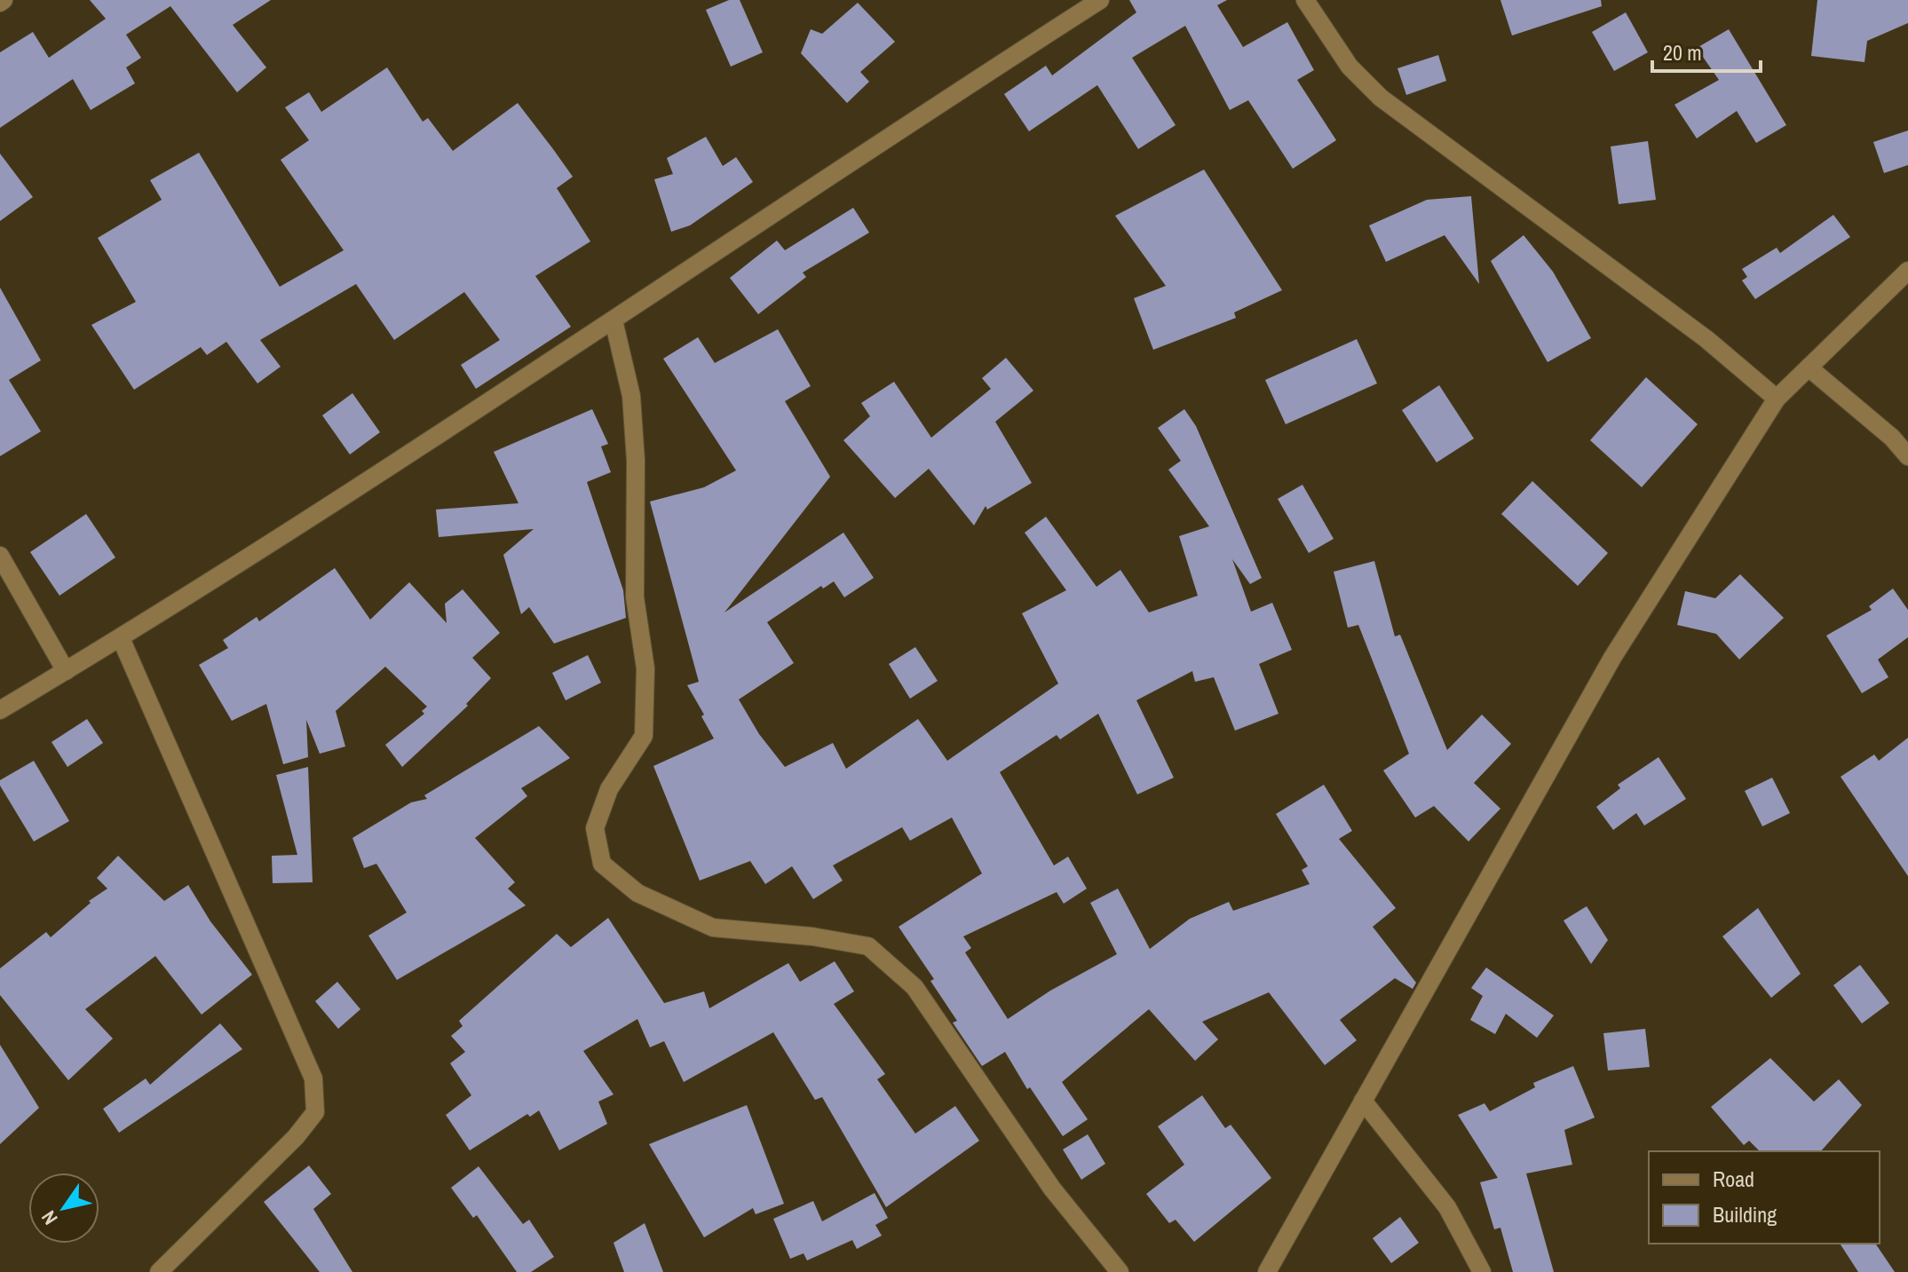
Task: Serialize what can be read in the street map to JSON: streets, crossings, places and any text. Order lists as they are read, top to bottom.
{
  "legend": ["Road", "Building"],
  "scale_bar": "20 m",
  "north": "bottom left"
}
